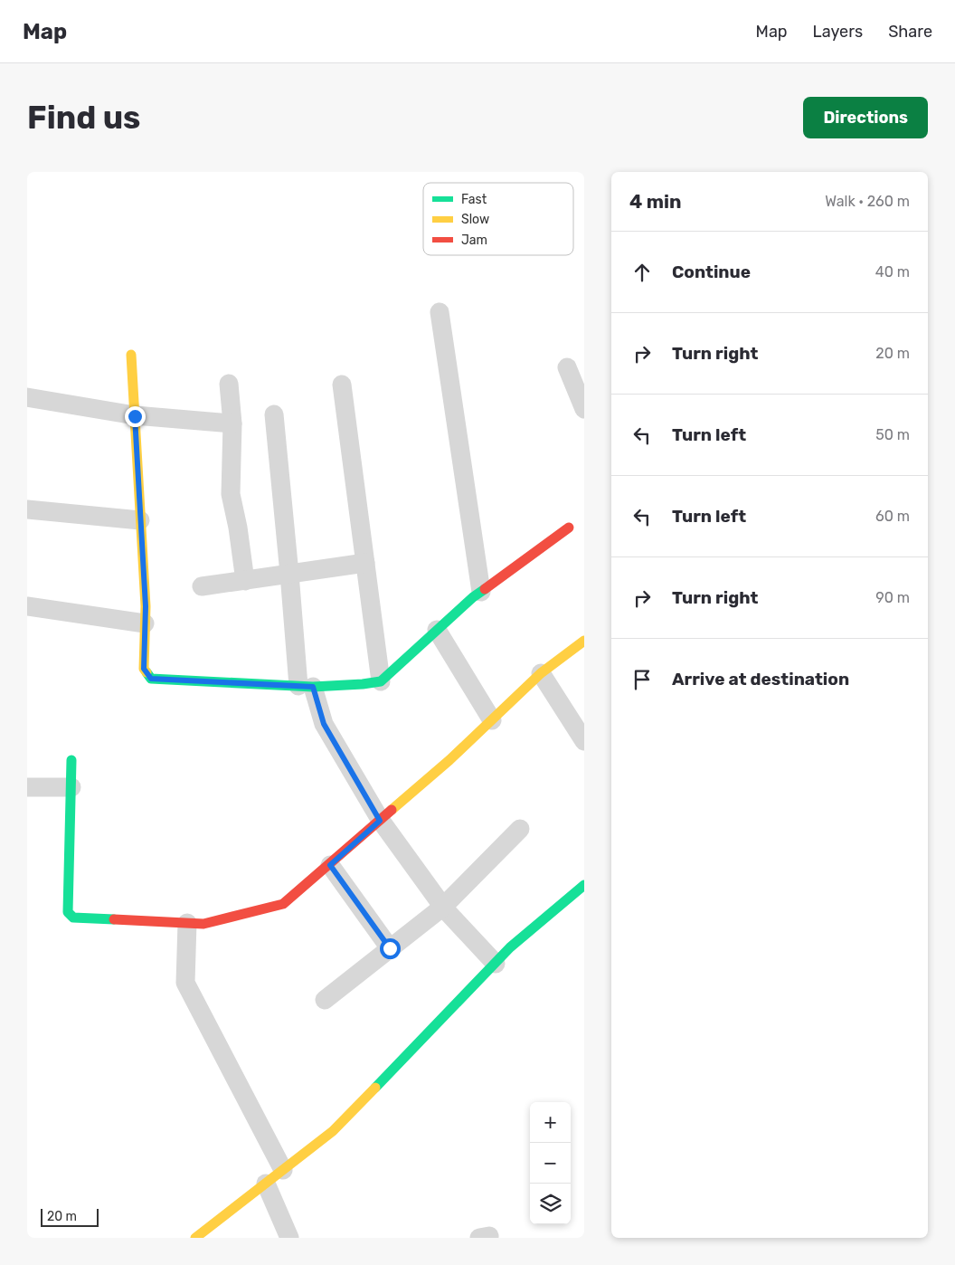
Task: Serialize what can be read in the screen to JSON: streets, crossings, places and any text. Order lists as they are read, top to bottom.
{
  "legend": ["Fast", "Slow", "Jam"],
  "scale_bar": "20 m",
  "page": {
    "header": "Map",
    "nav": ["Map", "Layers", "Share"],
    "buttons": "Directions",
    "title": "Find us",
    "heading": ["4 min", "Walk · 260 m"],
    "list": [
      ["Continue", "40 m"],
      ["Turn right", "20 m"],
      ["Turn left", "50 m"],
      ["Turn left", "60 m"],
      ["Turn right", "90 m"],
      "Arrive at destination"
    ],
    "map_buttons": ["+", "−"],
    "scale": "20 m"
  }
}
